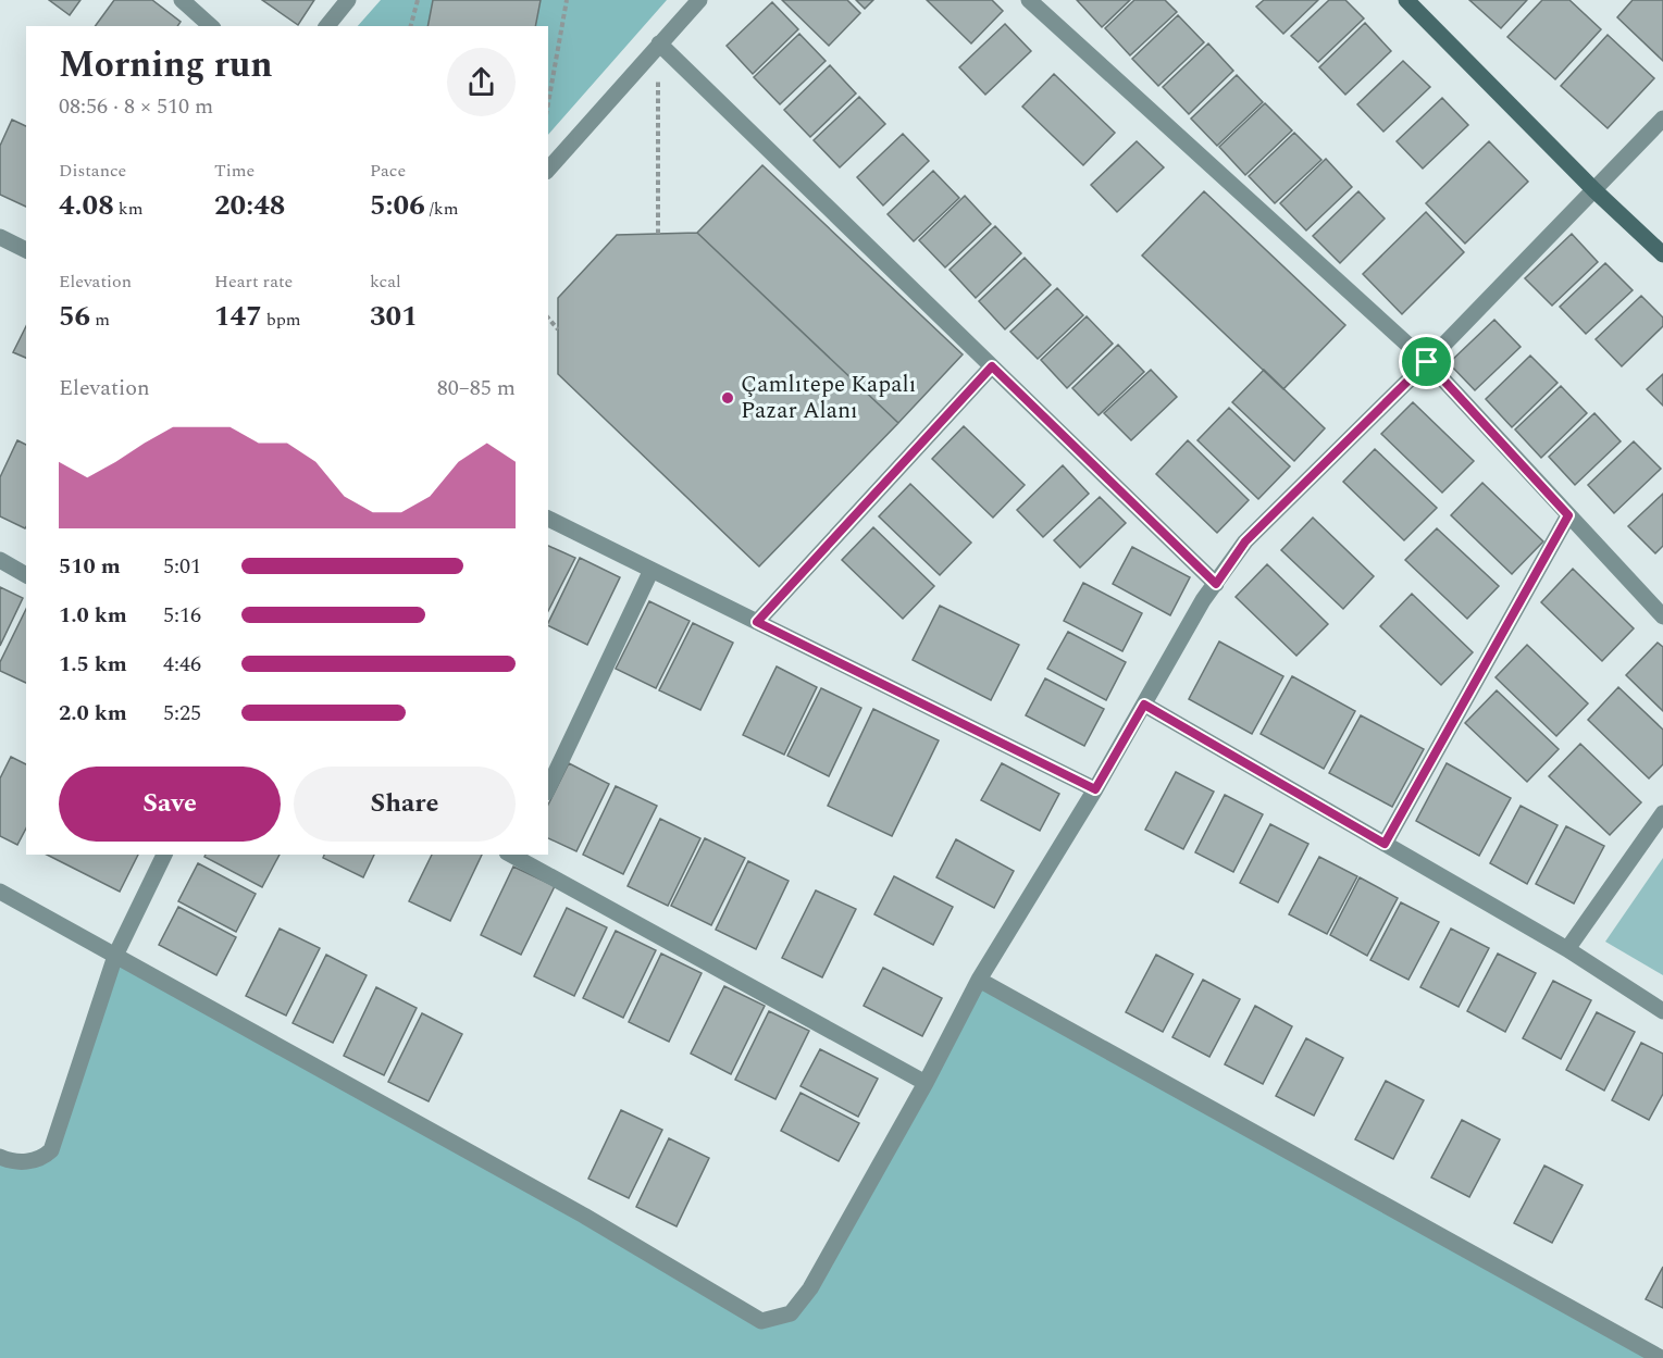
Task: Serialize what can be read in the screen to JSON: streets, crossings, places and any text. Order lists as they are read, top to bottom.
{
  "places": ["Çamlıtepe Kapalı Pazar Alanı"],
  "page": {
    "heading": ["Morning run", "08:56 · 8 × 510 m"],
    "stats": [
      ["Distance", "4.08 km"],
      ["Time", "20:48"],
      ["Pace", "5:06 /km"],
      ["Elevation", "56 m"],
      ["Heart rate", "147 bpm"],
      ["kcal", "301"]
    ],
    "chart": ["Elevation", "80–85 m"],
    "list": [
      {
        "name": "510 m",
        "note": "5:01"
      },
      {
        "name": "1.0 km",
        "note": "5:16"
      },
      {
        "name": "1.5 km",
        "note": "4:46"
      },
      {
        "name": "2.0 km",
        "note": "5:25"
      }
    ],
    "buttons": ["Save", "Share"]
  }
}
